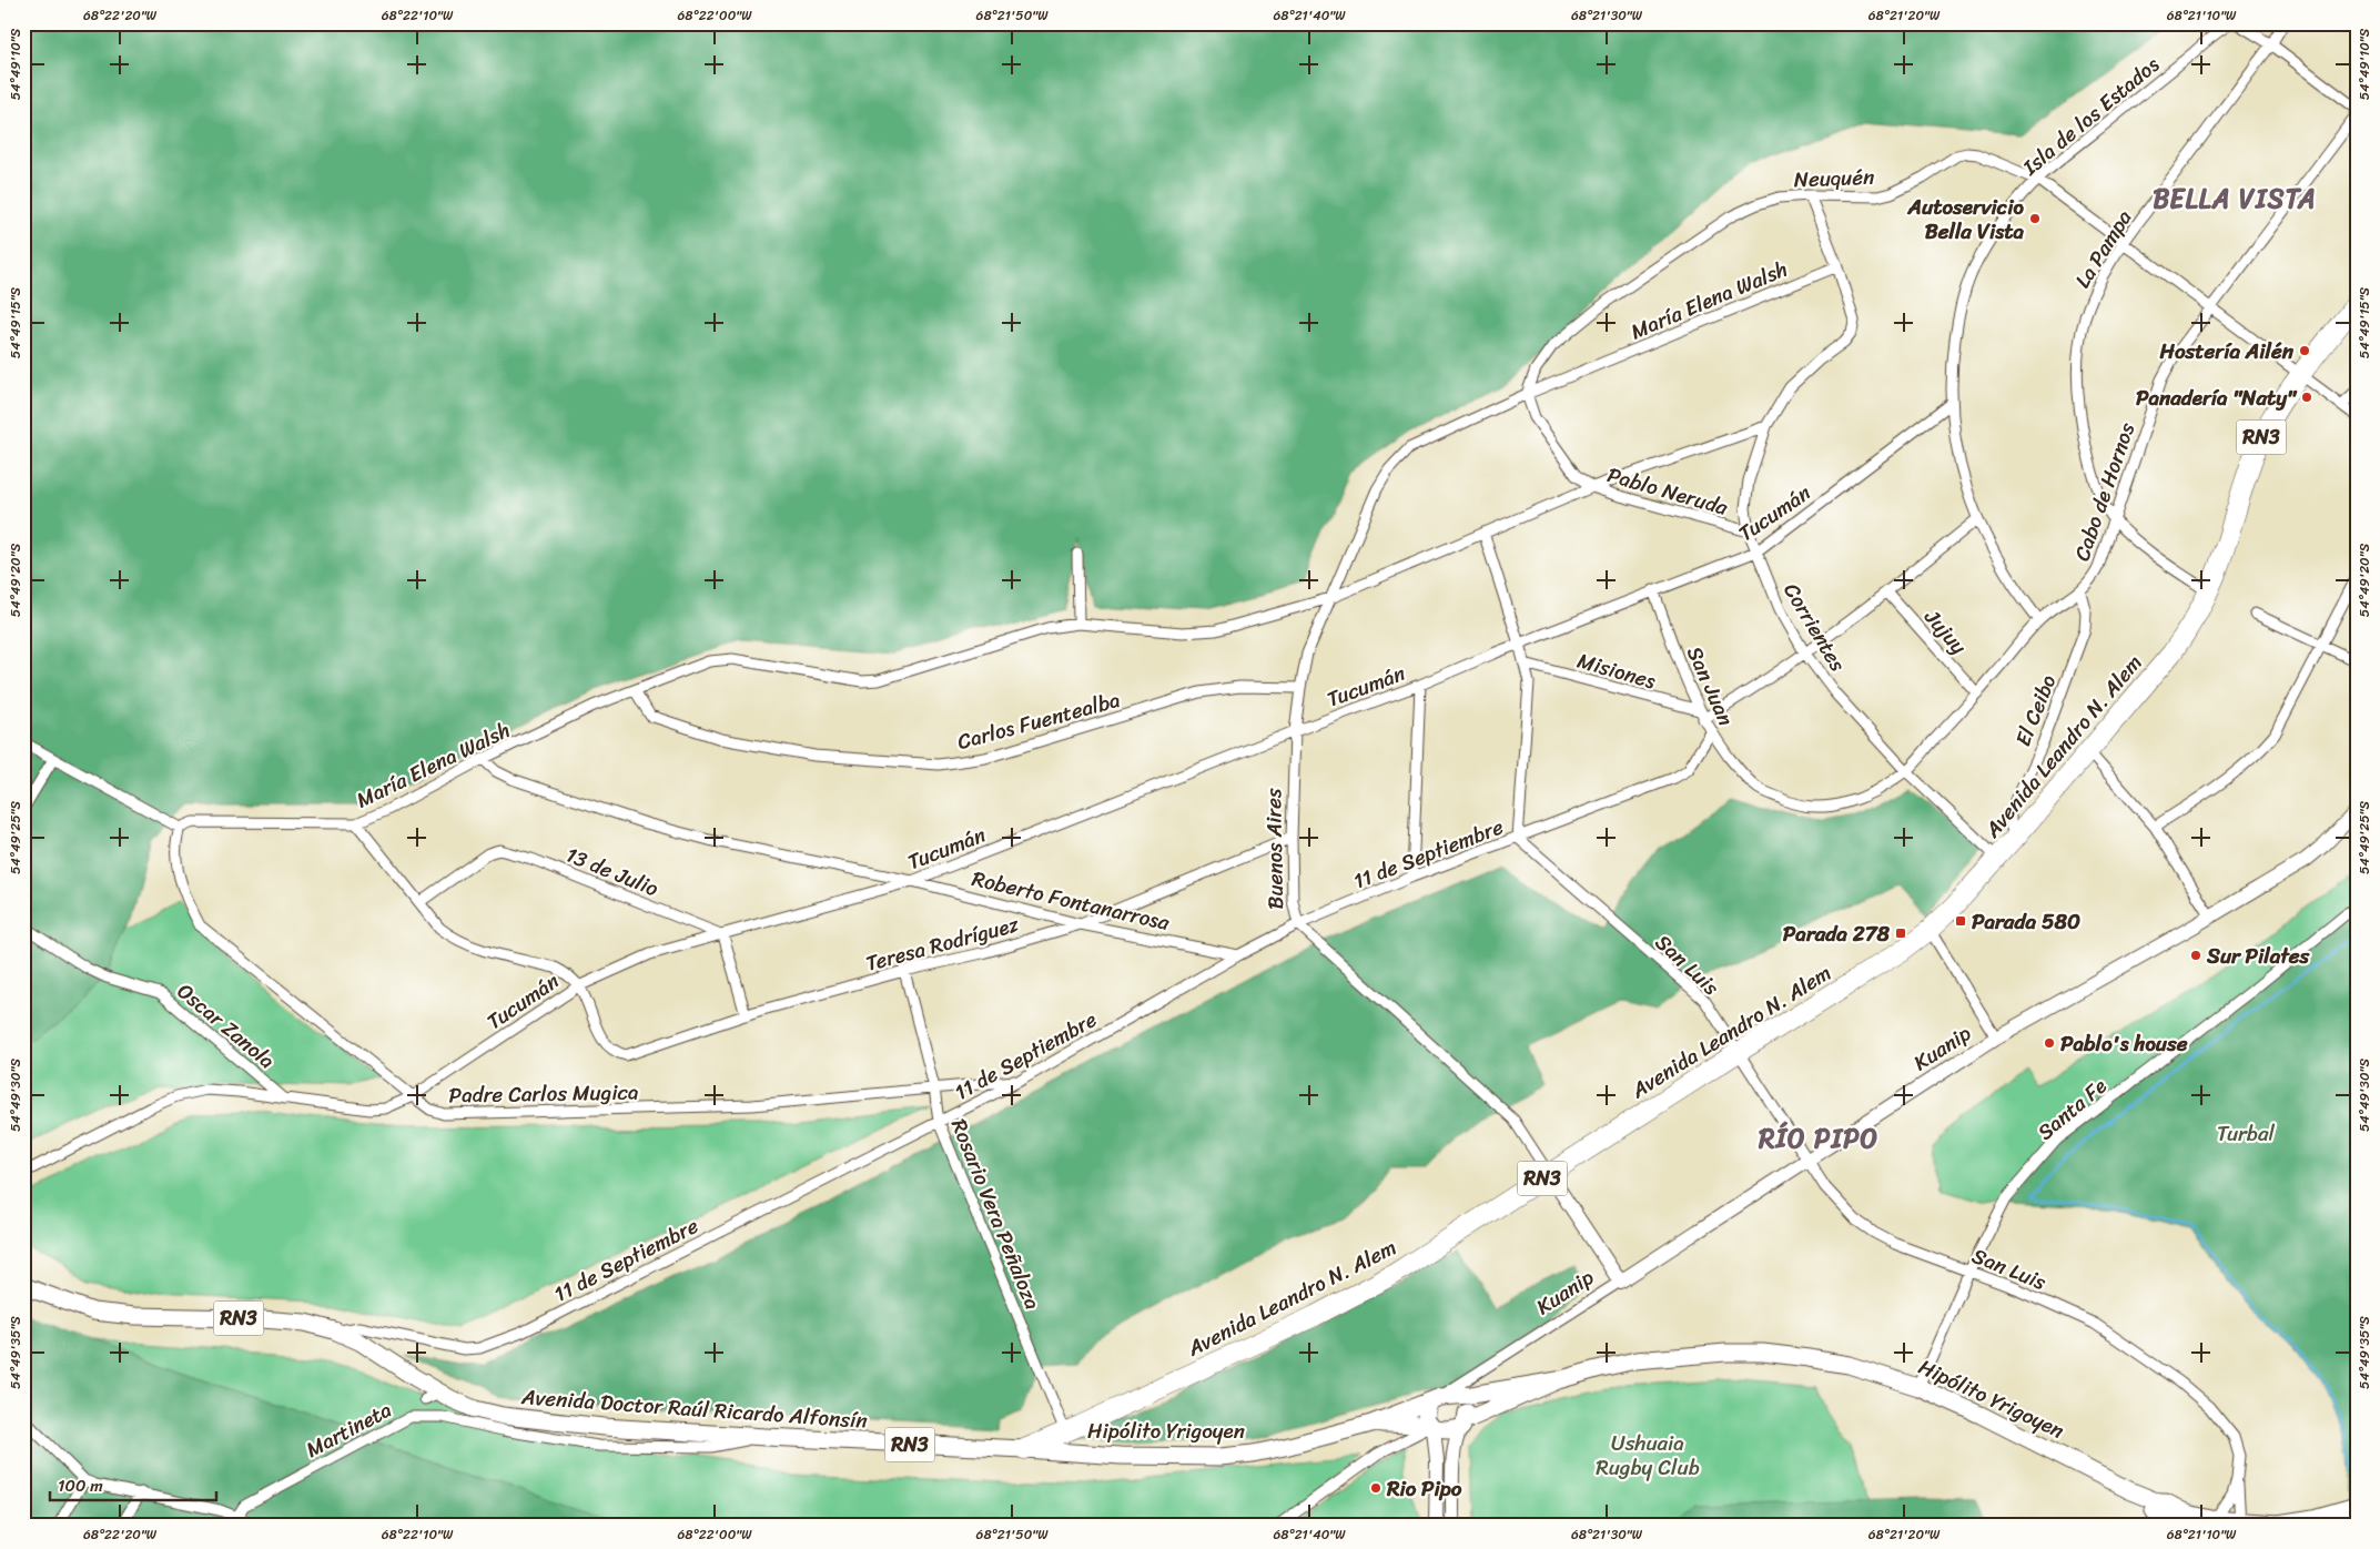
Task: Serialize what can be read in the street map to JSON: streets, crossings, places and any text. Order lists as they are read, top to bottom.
{
  "streets": {
    "highway": ["RN3", "Avenida Leandro N. Alem"],
    "main road": [
      "Buenos Aires",
      "Kuanip",
      "Hipólito Yrigoyen",
      "Avenida Doctor Raúl Ricardo Alfonsín"
    ],
    "street": [
      "Isla de los Estados",
      "Neuquén",
      "La Pampa",
      "María Elena Walsh",
      "Pablo Neruda",
      "Cabo de Hornos",
      "Tucumán",
      "Corrientes",
      "Jujuy",
      "Misiones",
      "San Juan",
      "El Ceibo",
      "Carlos Fuentealba",
      "11 de Septiembre",
      "13 de Julio",
      "Roberto Fontanarrosa",
      "Teresa Rodríguez",
      "San Luis",
      "Oscar Zanola",
      "Padre Carlos Mugica",
      "Santa Fe",
      "Rosario Vera Peñaloza",
      "Martineta"
    ]
  },
  "crossings": [
    ["Isla de los Estados", "Neuquén"],
    ["Isla de los Estados", "Cabo de Hornos"],
    ["Isla de los Estados", "Tucumán"],
    ["Neuquén", "La Pampa"],
    ["Neuquén", "María Elena Walsh"],
    ["Neuquén", "Pablo Neruda"],
    ["Neuquén", "Cabo de Hornos"],
    ["Neuquén", "Avenida Leandro N. Alem"],
    ["La Pampa", "Cabo de Hornos"],
    ["La Pampa", "Avenida Leandro N. Alem"],
    ["María Elena Walsh", "Pablo Neruda"],
    ["María Elena Walsh", "Corrientes"],
    ["María Elena Walsh", "Carlos Fuentealba"],
    ["María Elena Walsh", "Buenos Aires"],
    ["María Elena Walsh", "Roberto Fontanarrosa"],
    ["María Elena Walsh", "Padre Carlos Mugica"],
    ["Pablo Neruda", "Corrientes"],
    ["Cabo de Hornos", "Corrientes"],
    ["Cabo de Hornos", "Jujuy"],
    ["Cabo de Hornos", "San Juan"],
    ["Cabo de Hornos", "El Ceibo"],
    ["Tucumán", "Corrientes"],
    ["Tucumán", "San Juan"],
    ["Tucumán", "Buenos Aires"],
    ["Tucumán", "13 de Julio"],
    ["Tucumán", "Roberto Fontanarrosa"],
    ["Tucumán", "Teresa Rodríguez"],
    ["Tucumán", "Oscar Zanola"],
    ["Tucumán", "Padre Carlos Mugica"],
    ["Corrientes", "San Juan"],
    ["Corrientes", "Avenida Leandro N. Alem"],
    ["Misiones", "San Juan"],
    ["San Juan", "11 de Septiembre"],
    ["El Ceibo", "Avenida Leandro N. Alem"],
    ["Carlos Fuentealba", "Buenos Aires"],
    ["Avenida Leandro N. Alem", "Buenos Aires"],
    ["Avenida Leandro N. Alem", "San Luis"],
    ["Avenida Leandro N. Alem", "Rosario Vera Peñaloza"],
    ["Avenida Leandro N. Alem", "Hipólito Yrigoyen"],
    ["Avenida Leandro N. Alem", "Avenida Doctor Raúl Ricardo Alfonsín"],
    ["Buenos Aires", "11 de Septiembre"],
    ["Buenos Aires", "Teresa Rodríguez"],
    ["Buenos Aires", "Kuanip"],
    ["11 de Septiembre", "Roberto Fontanarrosa"],
    ["11 de Septiembre", "San Luis"],
    ["11 de Septiembre", "Padre Carlos Mugica"],
    ["11 de Septiembre", "Rosario Vera Peñaloza"],
    ["11 de Septiembre", "Avenida Doctor Raúl Ricardo Alfonsín"],
    ["Roberto Fontanarrosa", "Teresa Rodríguez"],
    ["Teresa Rodríguez", "Rosario Vera Peñaloza"],
    ["San Luis", "Kuanip"],
    ["San Luis", "Santa Fe"],
    ["San Luis", "Hipólito Yrigoyen"],
    ["Kuanip", "Hipólito Yrigoyen"],
    ["Padre Carlos Mugica", "Rosario Vera Peñaloza"],
    ["Santa Fe", "Hipólito Yrigoyen"],
    ["Hipólito Yrigoyen", "Avenida Doctor Raúl Ricardo Alfonsín"],
    ["Avenida Doctor Raúl Ricardo Alfonsín", "Martineta"]
  ],
  "districts": ["BELLA VISTA", "RÍO PIPO"],
  "parks": ["Turbal", "Ushuaia Rugby Club"],
  "places": {
    "other": [
      "Autoservicio Bella Vista",
      "Hostería Ailén",
      "Panadería \"Naty\"",
      "Sur Pilates",
      "Pablo's house",
      "Rio Pipo"
    ],
    "transit": ["Parada 580", "Parada 278"]
  },
  "scale_bar": "100 m",
  "coordinates": [
    "68°22'20\"W",
    "68°22'10\"W",
    "68°22'00\"W",
    "68°21'50\"W",
    "68°21'40\"W",
    "68°21'30\"W",
    "68°21'20\"W",
    "68°21'10\"W",
    "54°49'10\"S",
    "54°49'15\"S",
    "54°49'20\"S",
    "54°49'25\"S",
    "54°49'30\"S",
    "54°49'35\"S"
  ]
}
